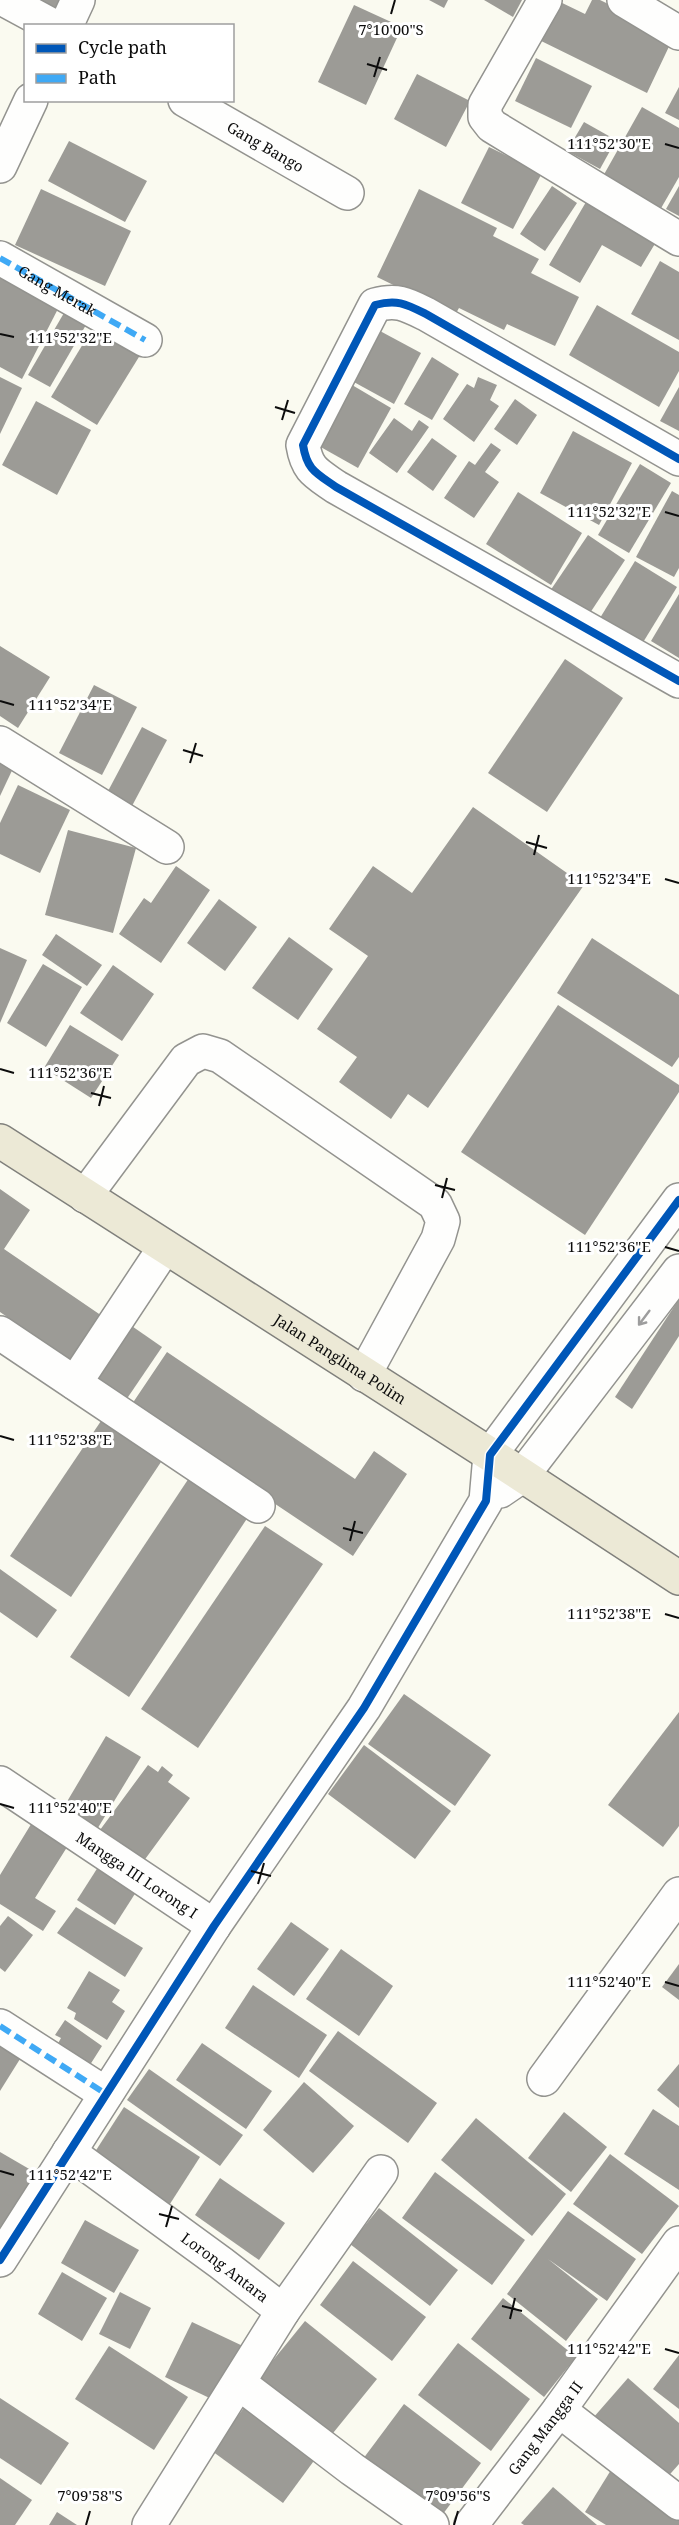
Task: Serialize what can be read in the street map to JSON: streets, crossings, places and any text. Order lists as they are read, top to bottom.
{
  "streets": {
    "main road": ["Jalan Panglima Polim"],
    "street": [
      "Gang Bango",
      "Gang Merak",
      "Mangga III Lorong I",
      "Lorong Antara",
      "Gang Mangga II"
    ]
  },
  "legend": ["Cycle path", "Path"],
  "coordinates": [
    "7°10'00\"S",
    "111°52'30\"E",
    "111°52'32\"E",
    "111°52'34\"E",
    "111°52'36\"E",
    "111°52'38\"E",
    "111°52'40\"E",
    "111°52'42\"E",
    "7°09'58\"S",
    "7°09'56\"S"
  ]
}
